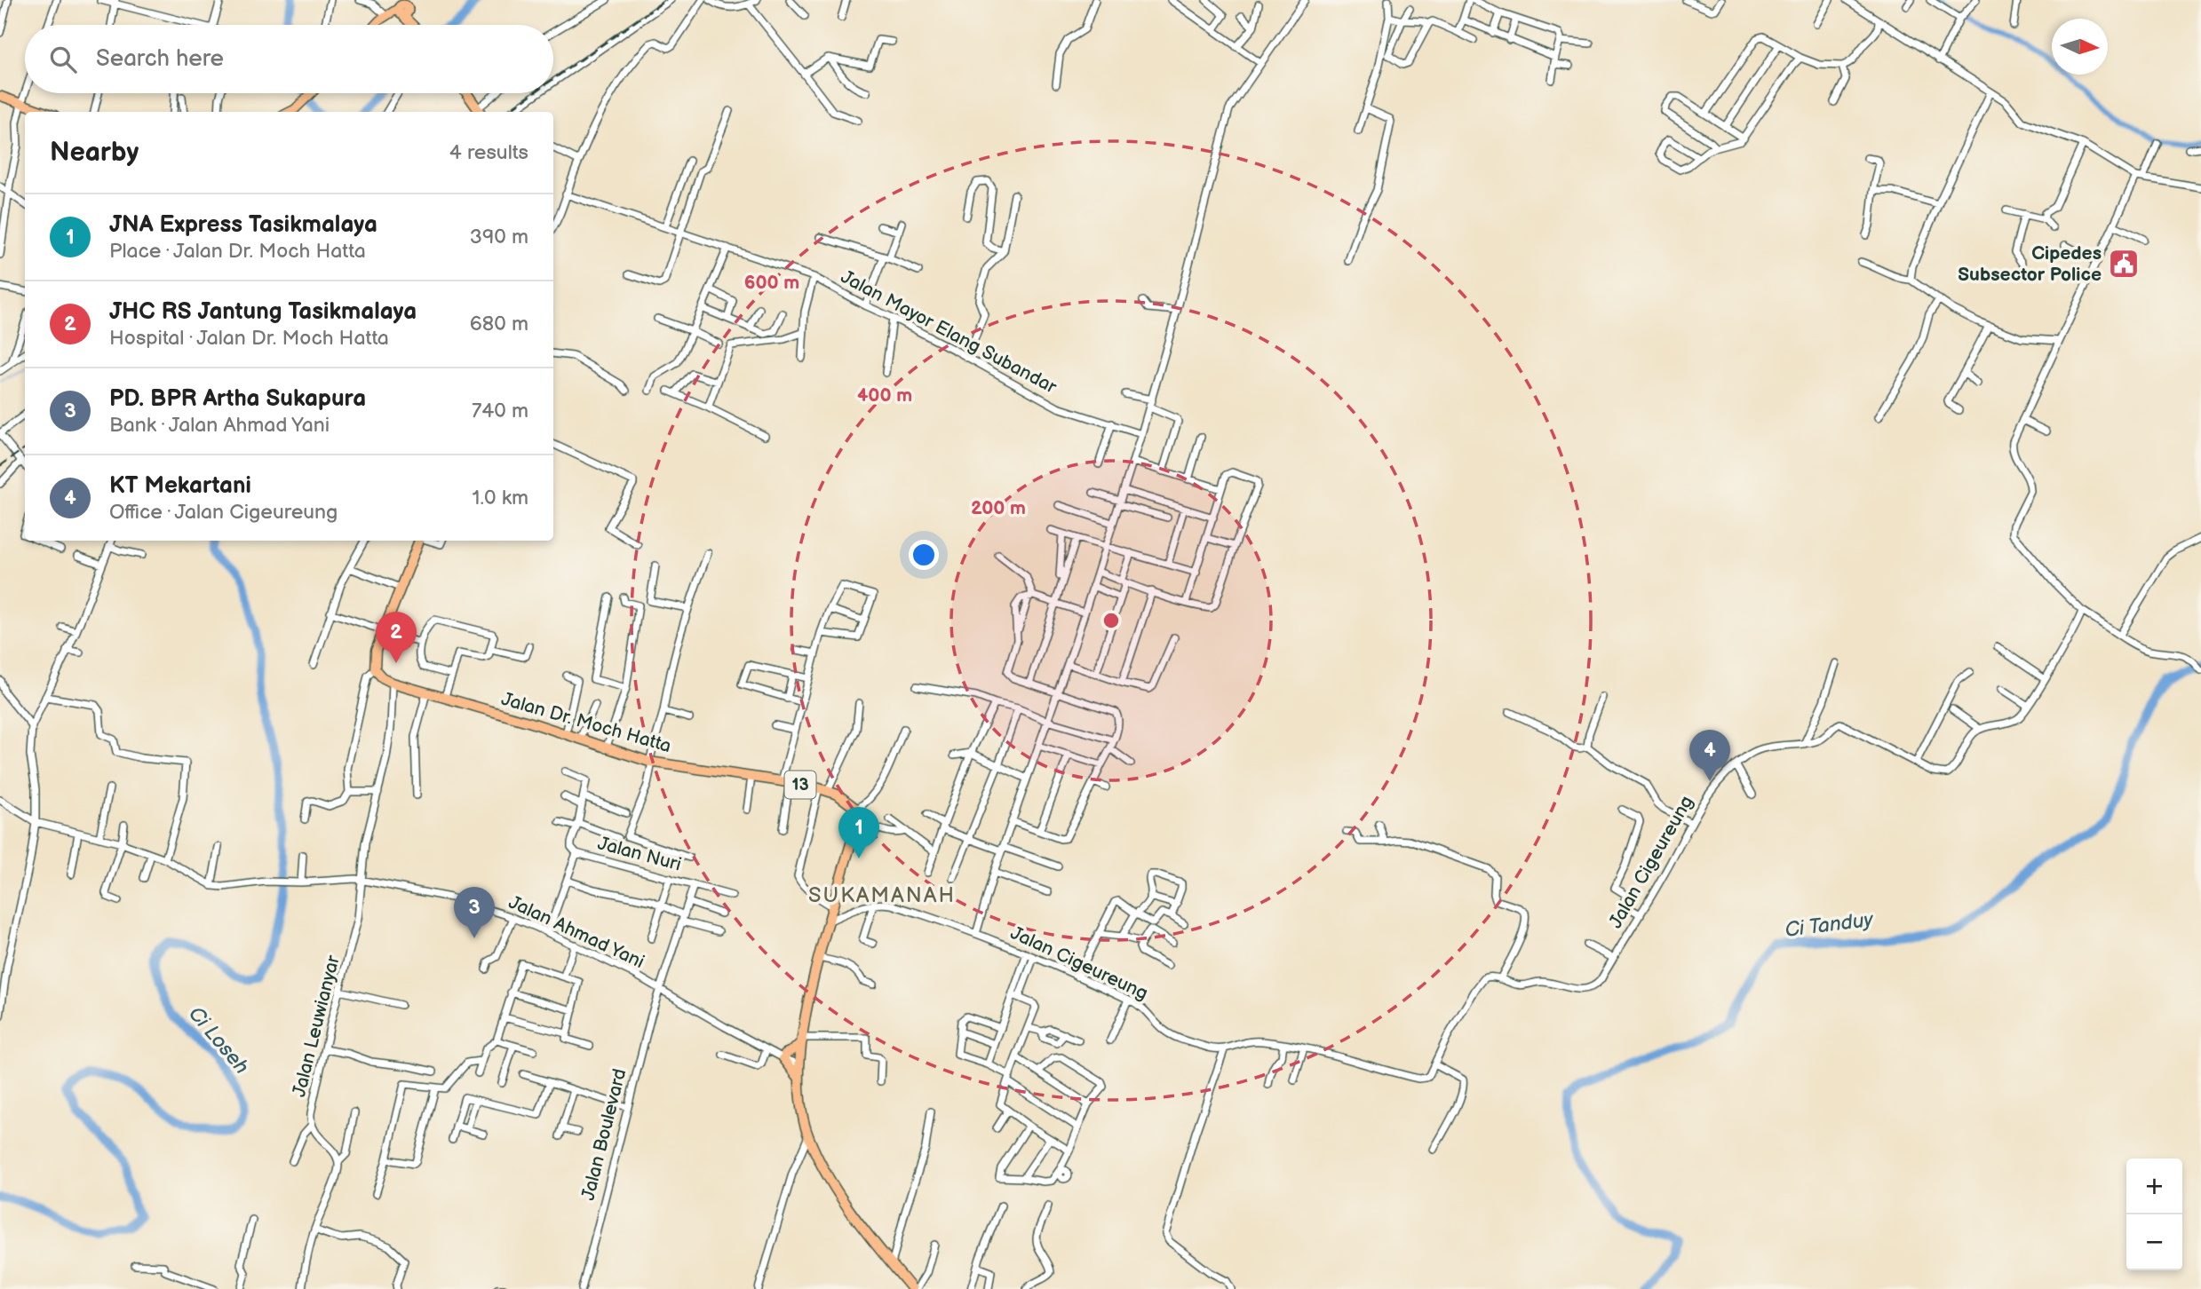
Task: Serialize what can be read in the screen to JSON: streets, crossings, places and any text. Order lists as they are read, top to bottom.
{
  "streets": {
    "highway": ["Jalan Dr. Moch Hatta", "13"],
    "street": [
      "Jalan Mayor Elang Subandar",
      "Jalan Nuri",
      "Jalan Cigeureung",
      "Jalan Ahmad Yani",
      "Jalan Leuwianyar",
      "Jalan Boulevard"
    ]
  },
  "crossings": [
    ["Jalan Dr. Moch Hatta", "Jalan Leuwianyar"],
    ["Jalan Nuri", "Jalan Boulevard"],
    ["Jalan Ahmad Yani", "Jalan Leuwianyar"],
    ["Jalan Ahmad Yani", "Jalan Boulevard"]
  ],
  "districts": ["SUKAMANAH"],
  "water": ["Ci Tanduy", "Ci Loseh"],
  "places": {
    "public building": ["Cipedes Subsector Police"]
  },
  "north": "right",
  "page": {
    "search": "Search here",
    "heading": ["Nearby", "4 results"],
    "list": [
      {
        "mark": "1",
        "name": "JNA Express Tasikmalaya",
        "note": "Place · Jalan Dr. Moch Hatta",
        "value": "390 m"
      },
      {
        "mark": "2",
        "name": "JHC RS Jantung Tasikmalaya",
        "note": "Hospital · Jalan Dr. Moch Hatta",
        "value": "680 m"
      },
      {
        "mark": "3",
        "name": "PD. BPR Artha Sukapura",
        "note": "Bank · Jalan Ahmad Yani",
        "value": "740 m"
      },
      {
        "mark": "4",
        "name": "KT Mekartani",
        "note": "Office · Jalan Cigeureung",
        "value": "1.0 km"
      }
    ],
    "pins": [
      "2",
      "4",
      "1",
      "3"
    ],
    "map_buttons": ["+", "−"]
  },
  "rings": ["600 m", "400 m", "200 m"]
}
